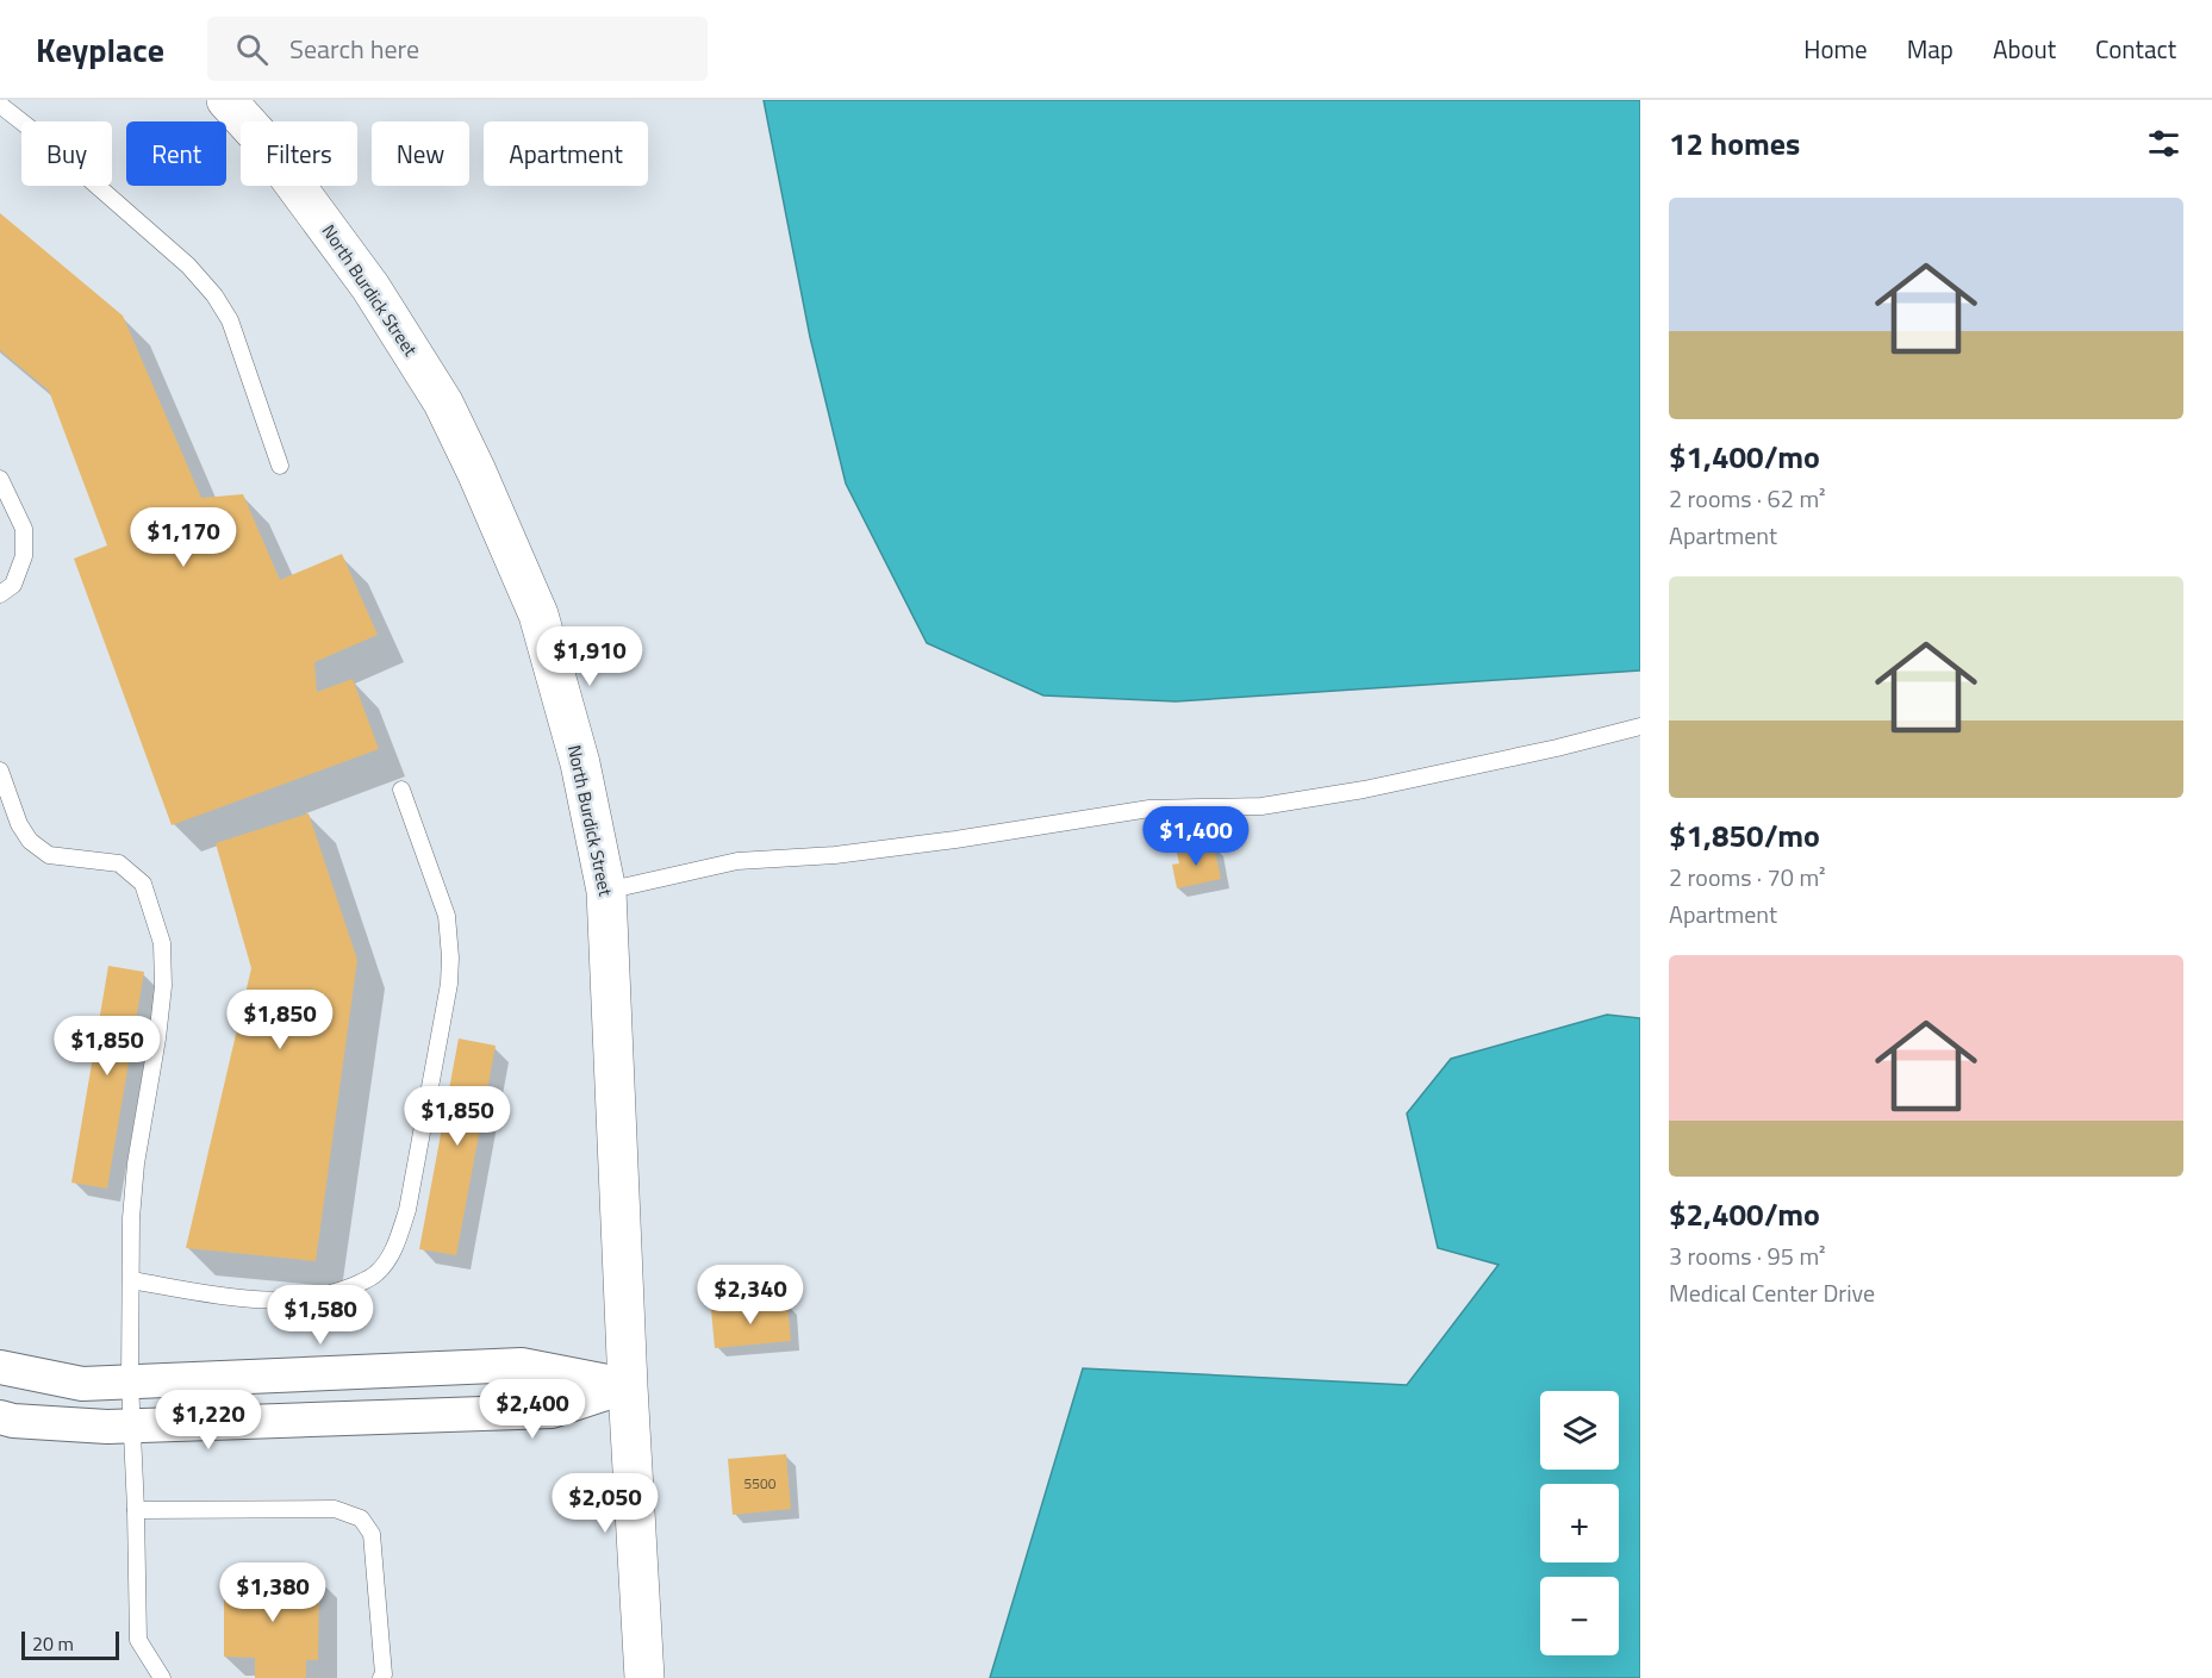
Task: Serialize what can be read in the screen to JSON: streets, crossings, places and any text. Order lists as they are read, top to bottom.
{
  "streets": {
    "street": ["North Burdick Street"]
  },
  "house_numbers": ["5500"],
  "scale_bar": "20 m",
  "page": {
    "header": "Keyplace",
    "search": "Search here",
    "nav": [
      "Home",
      "Map",
      "About",
      "Contact"
    ],
    "heading": "12 homes",
    "chip": [
      "Buy",
      "Rent",
      "Filters",
      "New",
      "Apartment"
    ],
    "list": [
      {
        "name": "$1,400/mo",
        "note": "2 rooms · 62 m² · Apartment"
      },
      {
        "name": "$1,850/mo",
        "note": "2 rooms · 70 m² · Apartment"
      },
      {
        "name": "$2,400/mo",
        "note": "3 rooms · 95 m² · Medical Center Drive"
      }
    ],
    "price": [
      "$1,170",
      "$1,910",
      "$1,400",
      "$1,850",
      "$1,850",
      "$1,850",
      "$2,340",
      "$1,580",
      "$2,400",
      "$1,220",
      "$2,050",
      "$1,380"
    ],
    "map_buttons": ["+", "−"],
    "scale": "20 m"
  }
}
